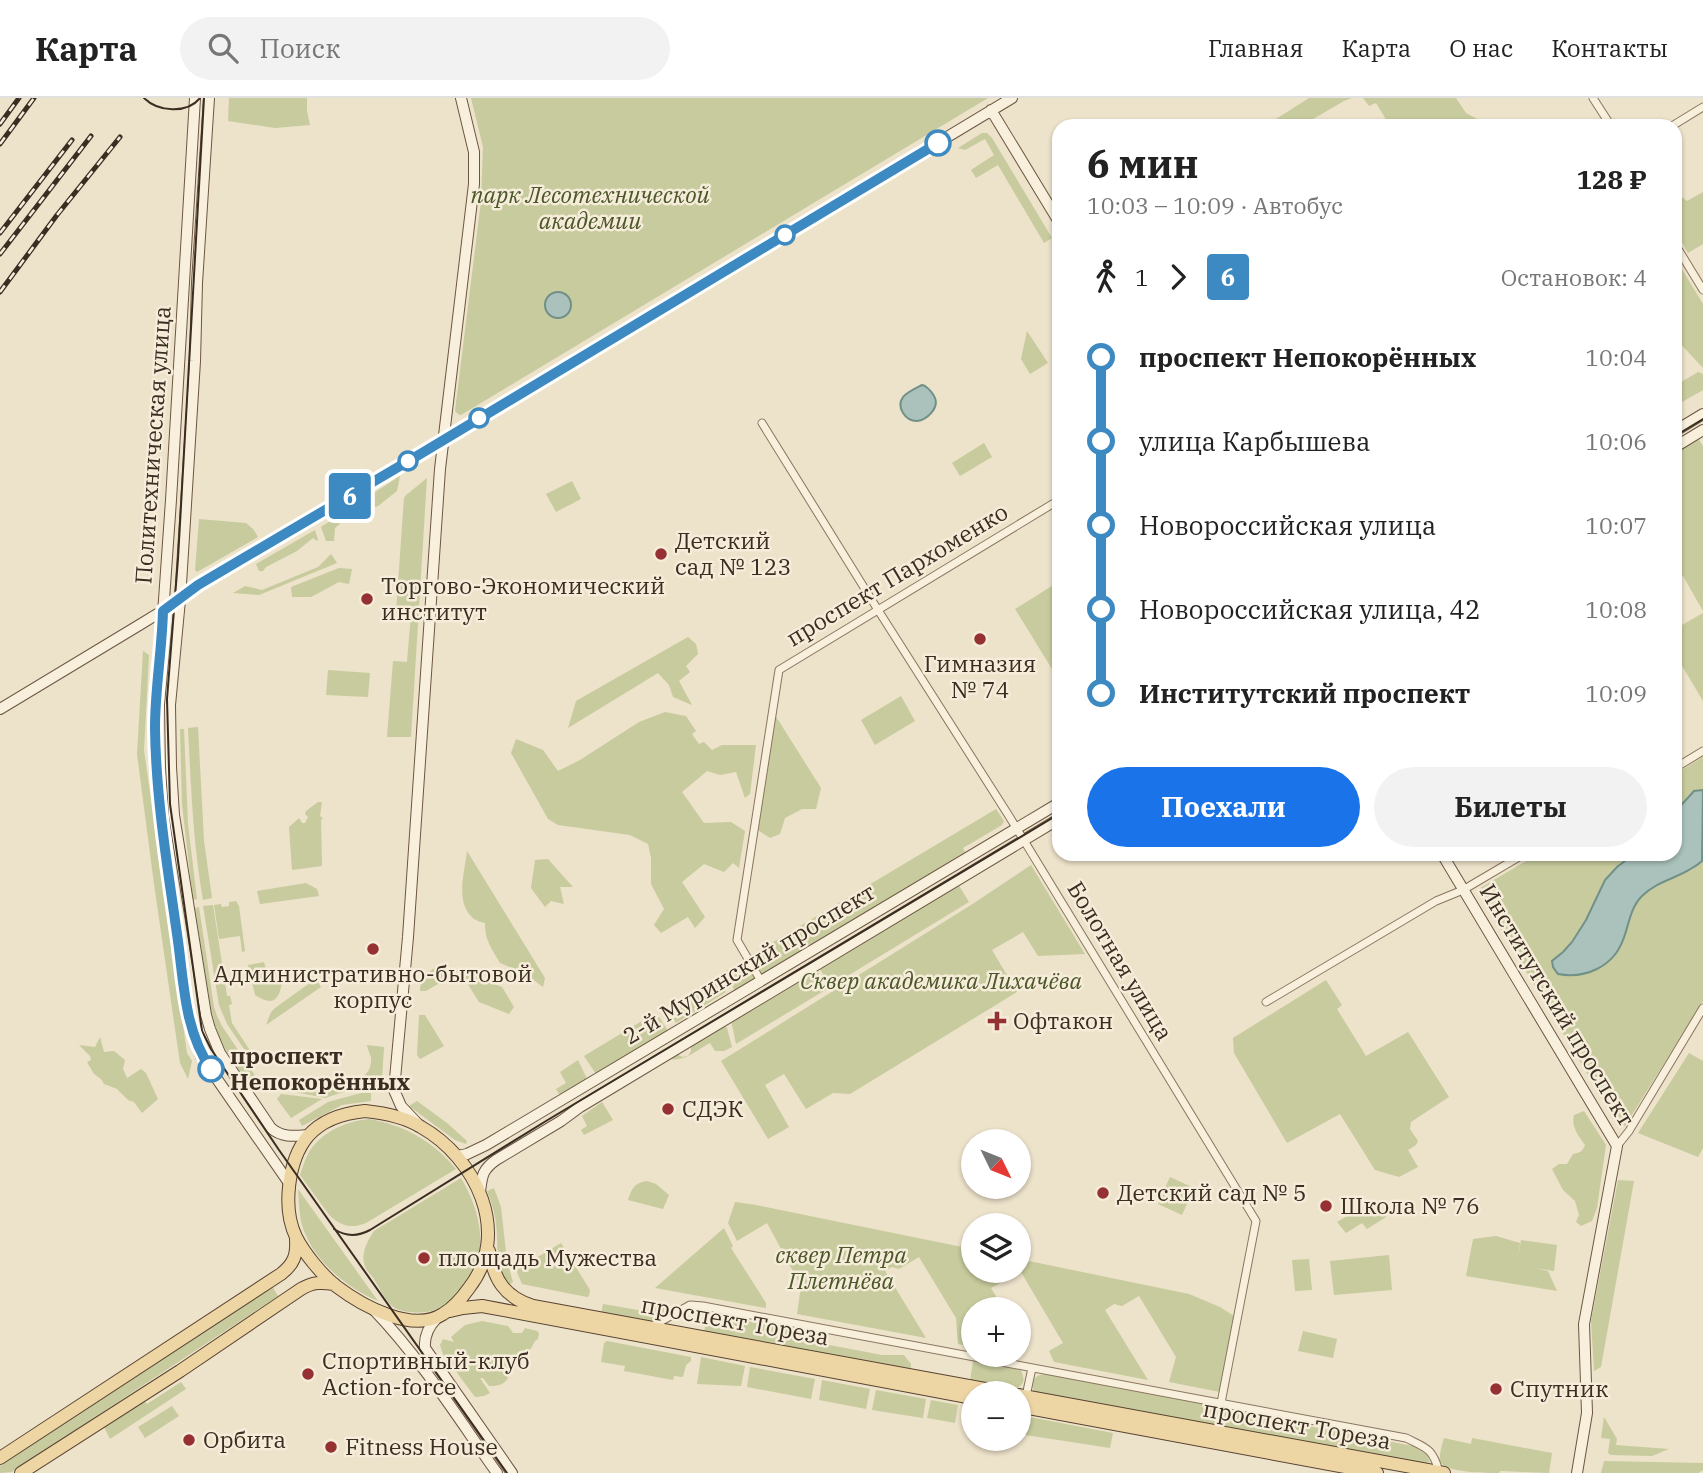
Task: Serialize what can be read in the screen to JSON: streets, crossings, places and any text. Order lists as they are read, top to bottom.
{
  "streets": {
    "main road": [
      "Политехническая улица",
      "2-й Муринский проспект",
      "Институтский проспект",
      "проспект Тореза"
    ],
    "street": ["проспект Пархоменко", "Болотная улица"]
  },
  "crossings": [
    ["Политехническая улица", "2-й Муринский проспект"],
    ["Политехническая улица", "проспект Тореза"],
    ["проспект Пархоменко", "Болотная улица"],
    ["проспект Пархоменко", "2-й Муринский проспект"],
    ["Болотная улица", "2-й Муринский проспект"],
    ["2-й Муринский проспект", "проспект Тореза"]
  ],
  "parks": ["парк Лесотехнической академии", "Сквер академика Лихачёва", "сквер Петра Плетнёва"],
  "places": {
    "other": [
      "Детский сад № 123",
      "Торгово-Экономический институт",
      "Гимназия № 74",
      "Административно-бытовой корпус",
      "проспект Непокорённых",
      "СДЭК",
      "Детский сад № 5",
      "Школа № 76",
      "площадь Мужества",
      "Спортивный-клуб Action-force",
      "Спутник",
      "Орбита",
      "Fitness House"
    ],
    "health": ["Офтакон"]
  },
  "lines": ["bus line 6"],
  "north": "bottom right",
  "page": {
    "header": "Карта",
    "search": "Поиск",
    "nav": [
      "Главная",
      "Карта",
      "О нас",
      "Контакты"
    ],
    "on_map": "6",
    "heading": ["6 мин", "10:03 – 10:09 · Автобус", "128 ₽"],
    "legs": ["1", "6", "Остановок: 4"],
    "list": [
      {
        "name": "проспект Непокорённых",
        "value": "10:04"
      },
      {
        "name": "улица Карбышева",
        "value": "10:06"
      },
      {
        "name": "Новороссийская улица",
        "value": "10:07"
      },
      {
        "name": "Новороссийская улица, 42",
        "value": "10:08"
      },
      {
        "name": "Институтский проспект",
        "value": "10:09"
      }
    ],
    "buttons": ["Поехали", "Билеты"],
    "map_buttons": ["+", "−"]
  }
}
